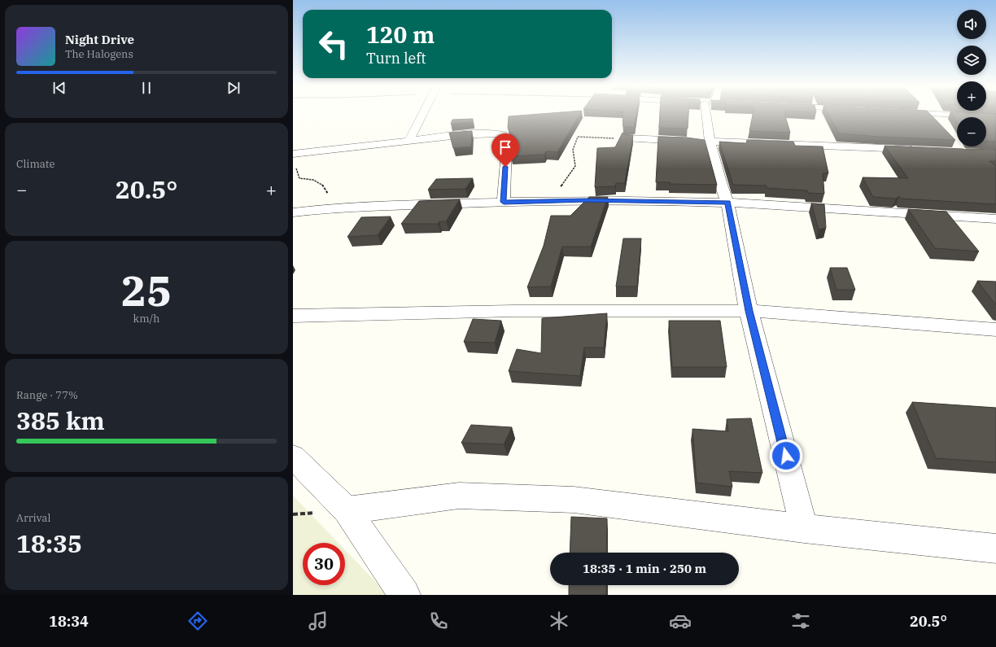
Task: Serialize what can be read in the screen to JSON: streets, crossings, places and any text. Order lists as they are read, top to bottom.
{
  "page": {
    "map_buttons": ["+", "−"],
    "turn": ["120 m", "Turn left"],
    "song": ["Night Drive", "The Halogens"],
    "tile": [
      "Climate",
      ["25", "km/h"],
      ["Range · 77%", "385 km"],
      ["Arrival", "18:35"]
    ],
    "heat": ["−", "20.5°", "+"],
    "limit": "30",
    "trip": "18:35 · 1 min · 250 m",
    "tabs": ["18:34", "20.5°"]
  }
}
